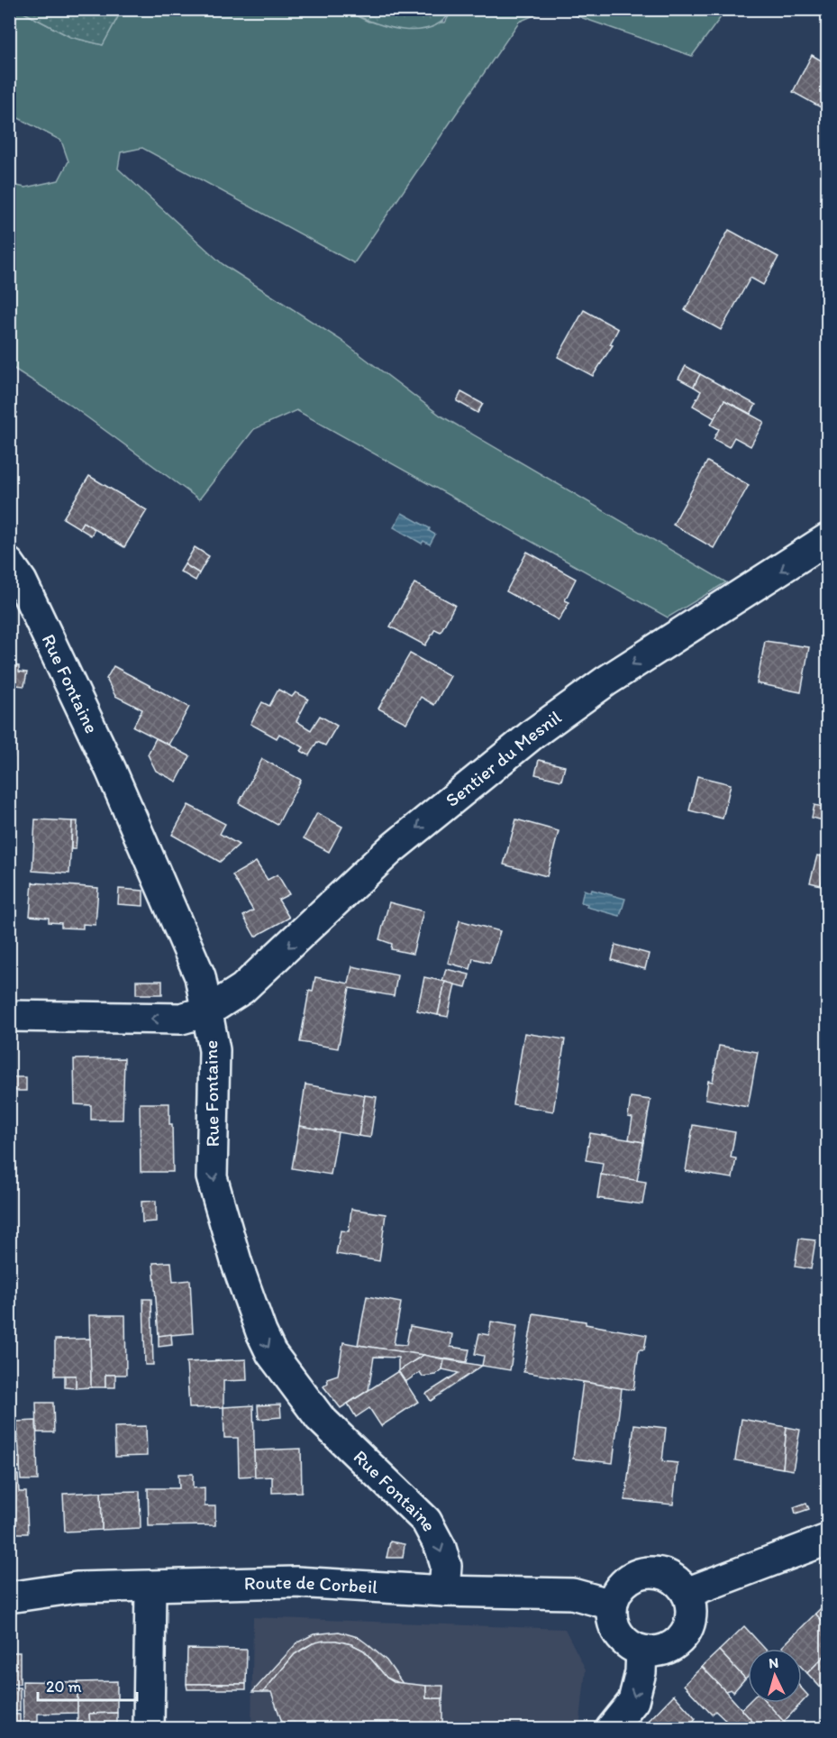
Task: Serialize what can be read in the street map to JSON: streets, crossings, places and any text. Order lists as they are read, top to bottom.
{
  "streets": {
    "street": ["Rue Fontaine", "Sentier du Mesnil", "Route de Corbeil"]
  },
  "crossings": [
    ["Rue Fontaine", "Sentier du Mesnil"],
    ["Rue Fontaine", "Route de Corbeil"]
  ],
  "one_way": ["Rue Fontaine", "Sentier du Mesnil"],
  "scale_bar": "20 m",
  "north": "top"
}
